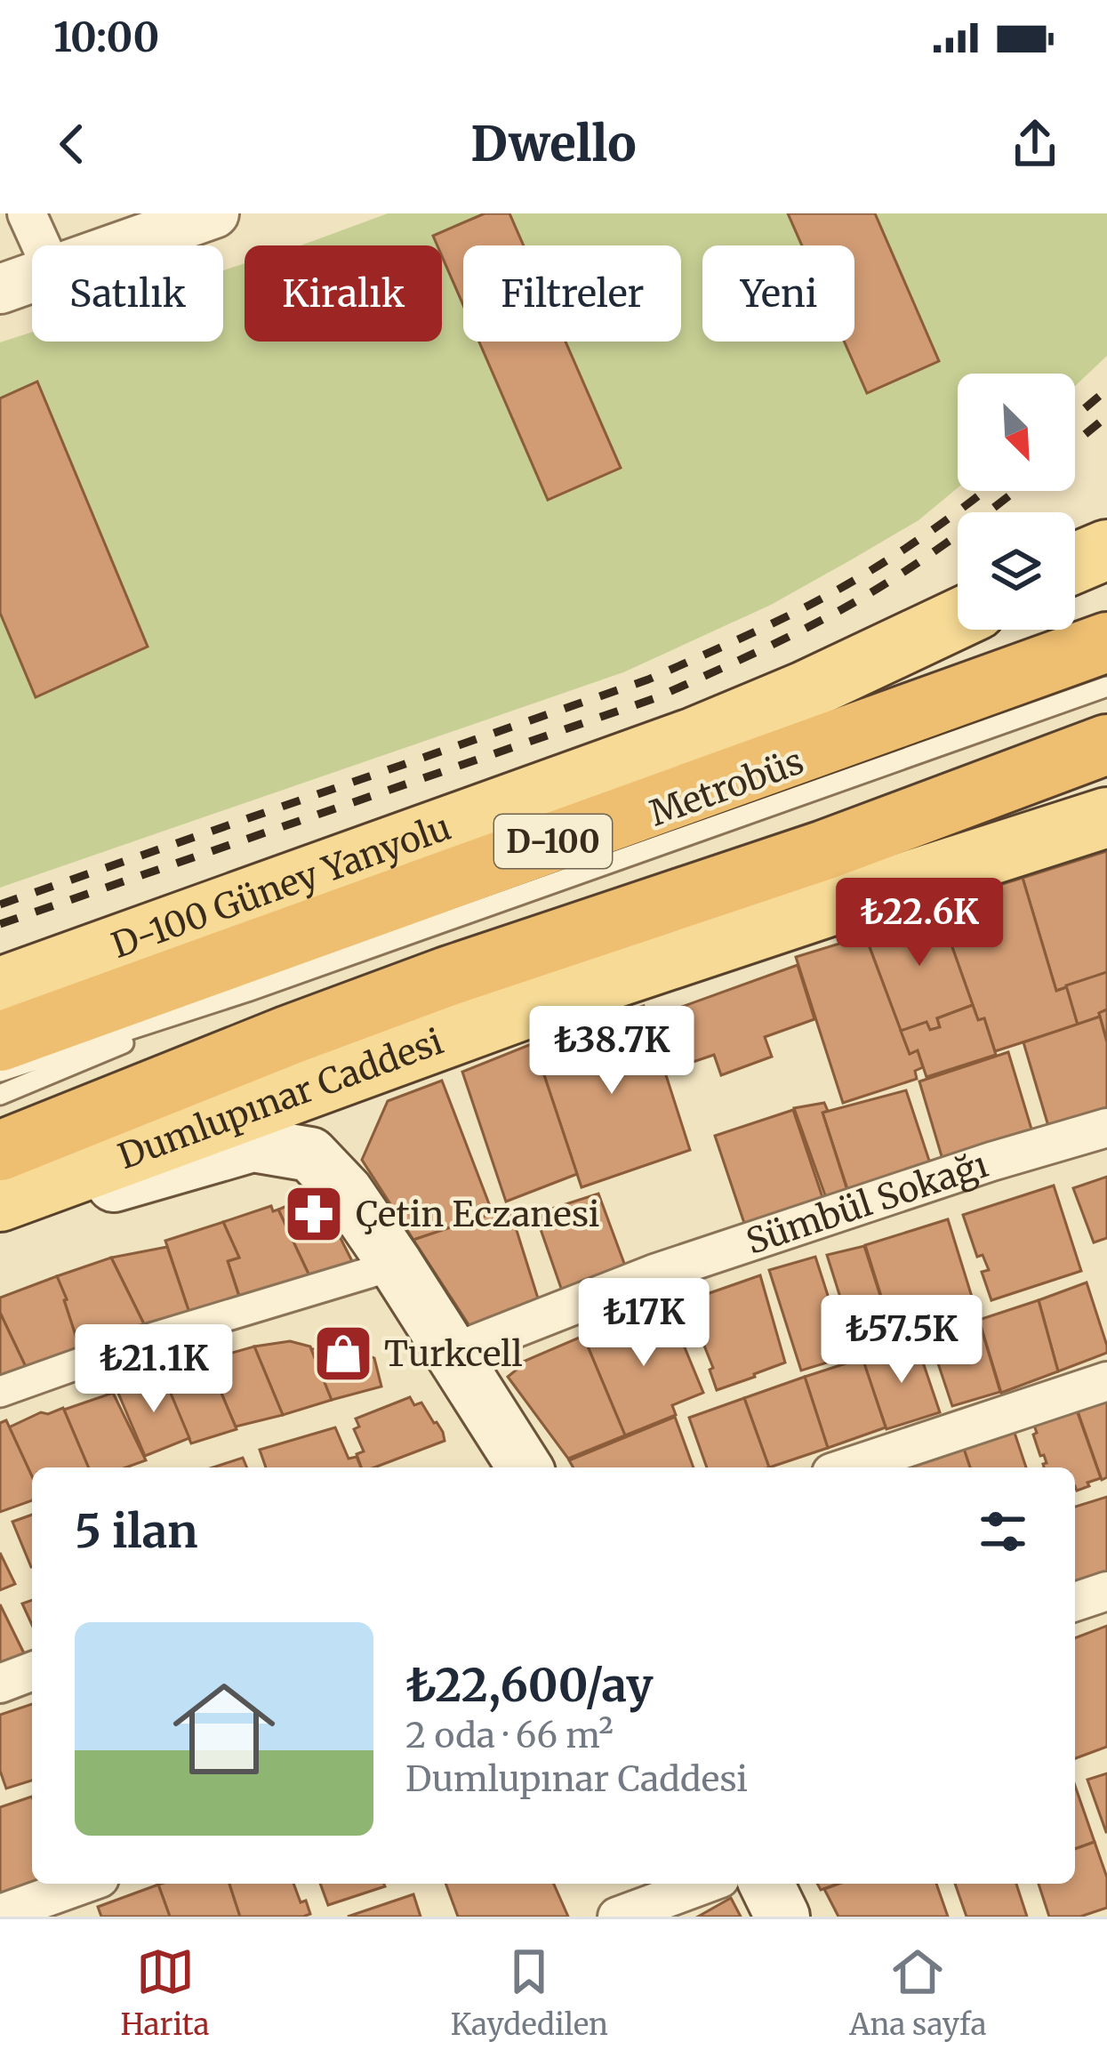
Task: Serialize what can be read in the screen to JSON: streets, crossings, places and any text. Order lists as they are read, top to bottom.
{
  "streets": {
    "highway": ["D-100"],
    "main road": ["D-100 Güney Yanyolu", "Dumlupınar Caddesi"],
    "street": ["Sümbül Sokağı"],
    "lane": ["Metrobüs"]
  },
  "places": {
    "pharmacy": ["Çetin Eczanesi"],
    "shop": ["Turkcell"]
  },
  "north": "bottom right",
  "page": {
    "status": "10:00",
    "header": "Dwello",
    "chip": [
      "Satılık",
      "Kiralık",
      "Filtreler",
      "Yeni"
    ],
    "price": [
      "₺22.6K",
      "₺38.7K",
      "₺17K",
      "₺57.5K",
      "₺21.1K"
    ],
    "heading": "5 ilan",
    "list": [
      {
        "name": "₺22,600/ay",
        "note": "2 oda · 66 m² · Dumlupınar Caddesi"
      }
    ],
    "tabs": ["Harita", "Kaydedilen", "Ana sayfa"]
  }
}
